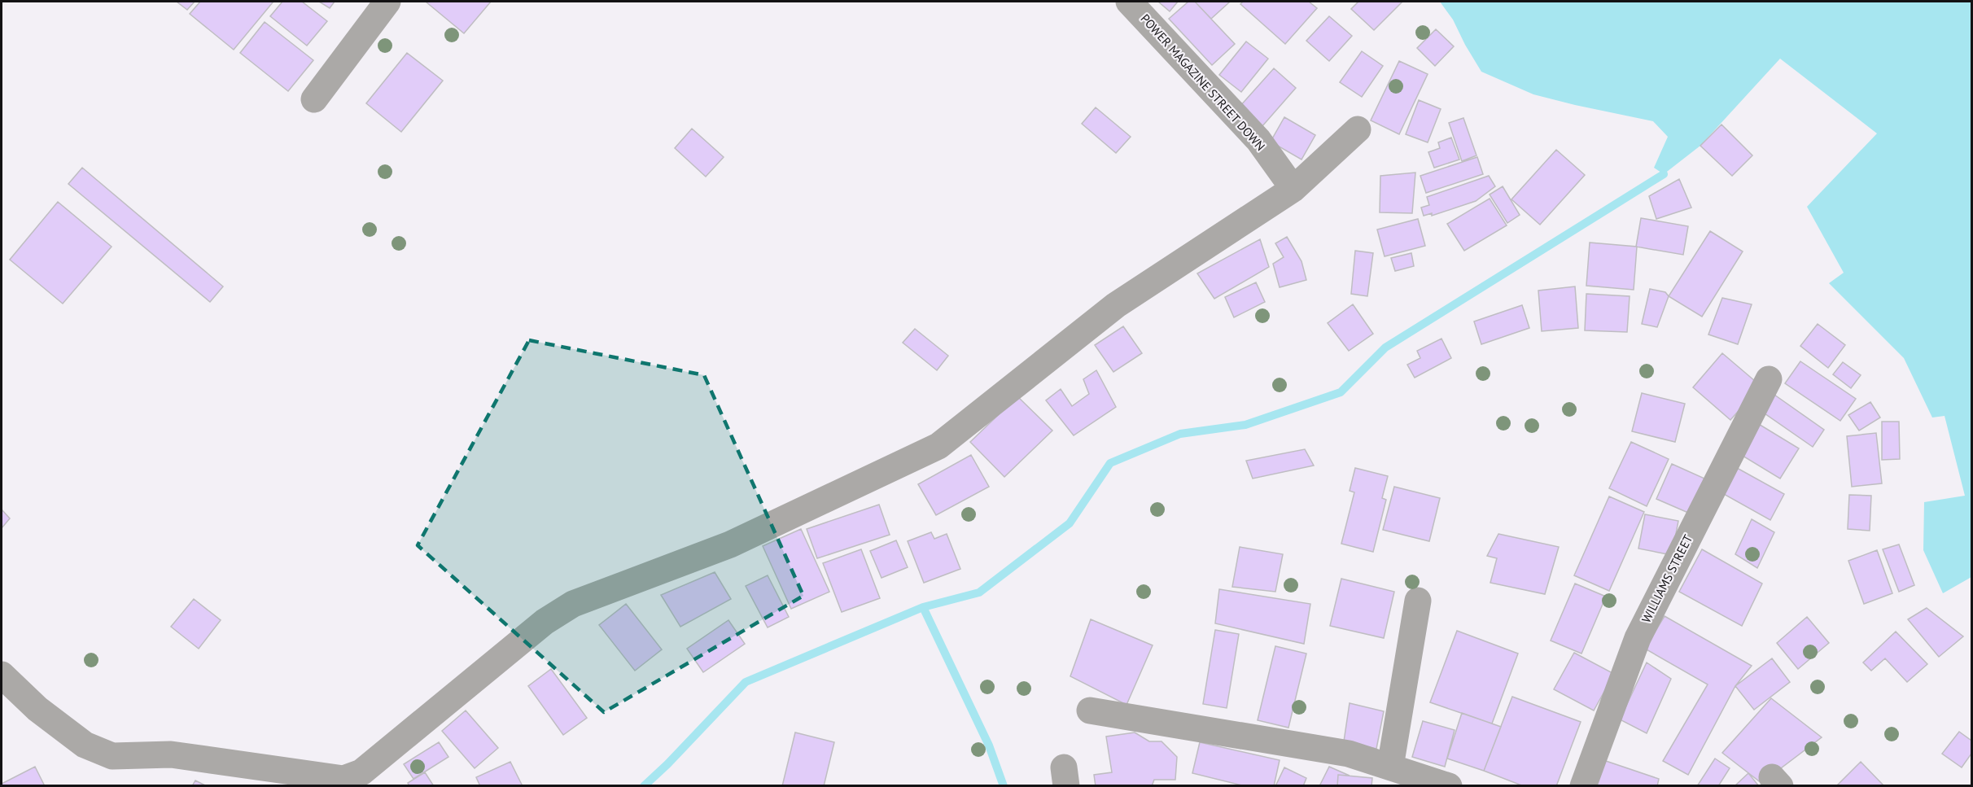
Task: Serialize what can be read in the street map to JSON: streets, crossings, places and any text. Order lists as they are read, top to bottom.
{
  "streets": {
    "street": ["POWER MAGAZINE STREET DOWN", "WILLIAMS STREET"]
  }
}
